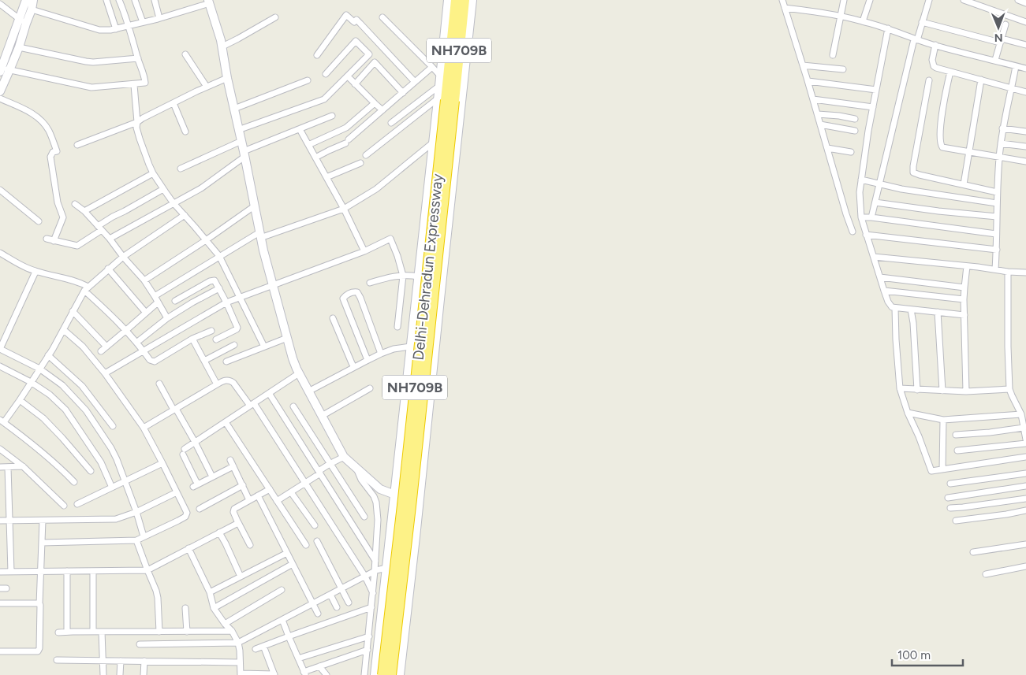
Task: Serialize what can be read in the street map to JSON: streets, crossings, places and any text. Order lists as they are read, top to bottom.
{
  "streets": {
    "highway": ["NH709B", "Delhi-Dehradun Expressway"]
  },
  "scale_bar": "100 m",
  "north": "bottom"
}
